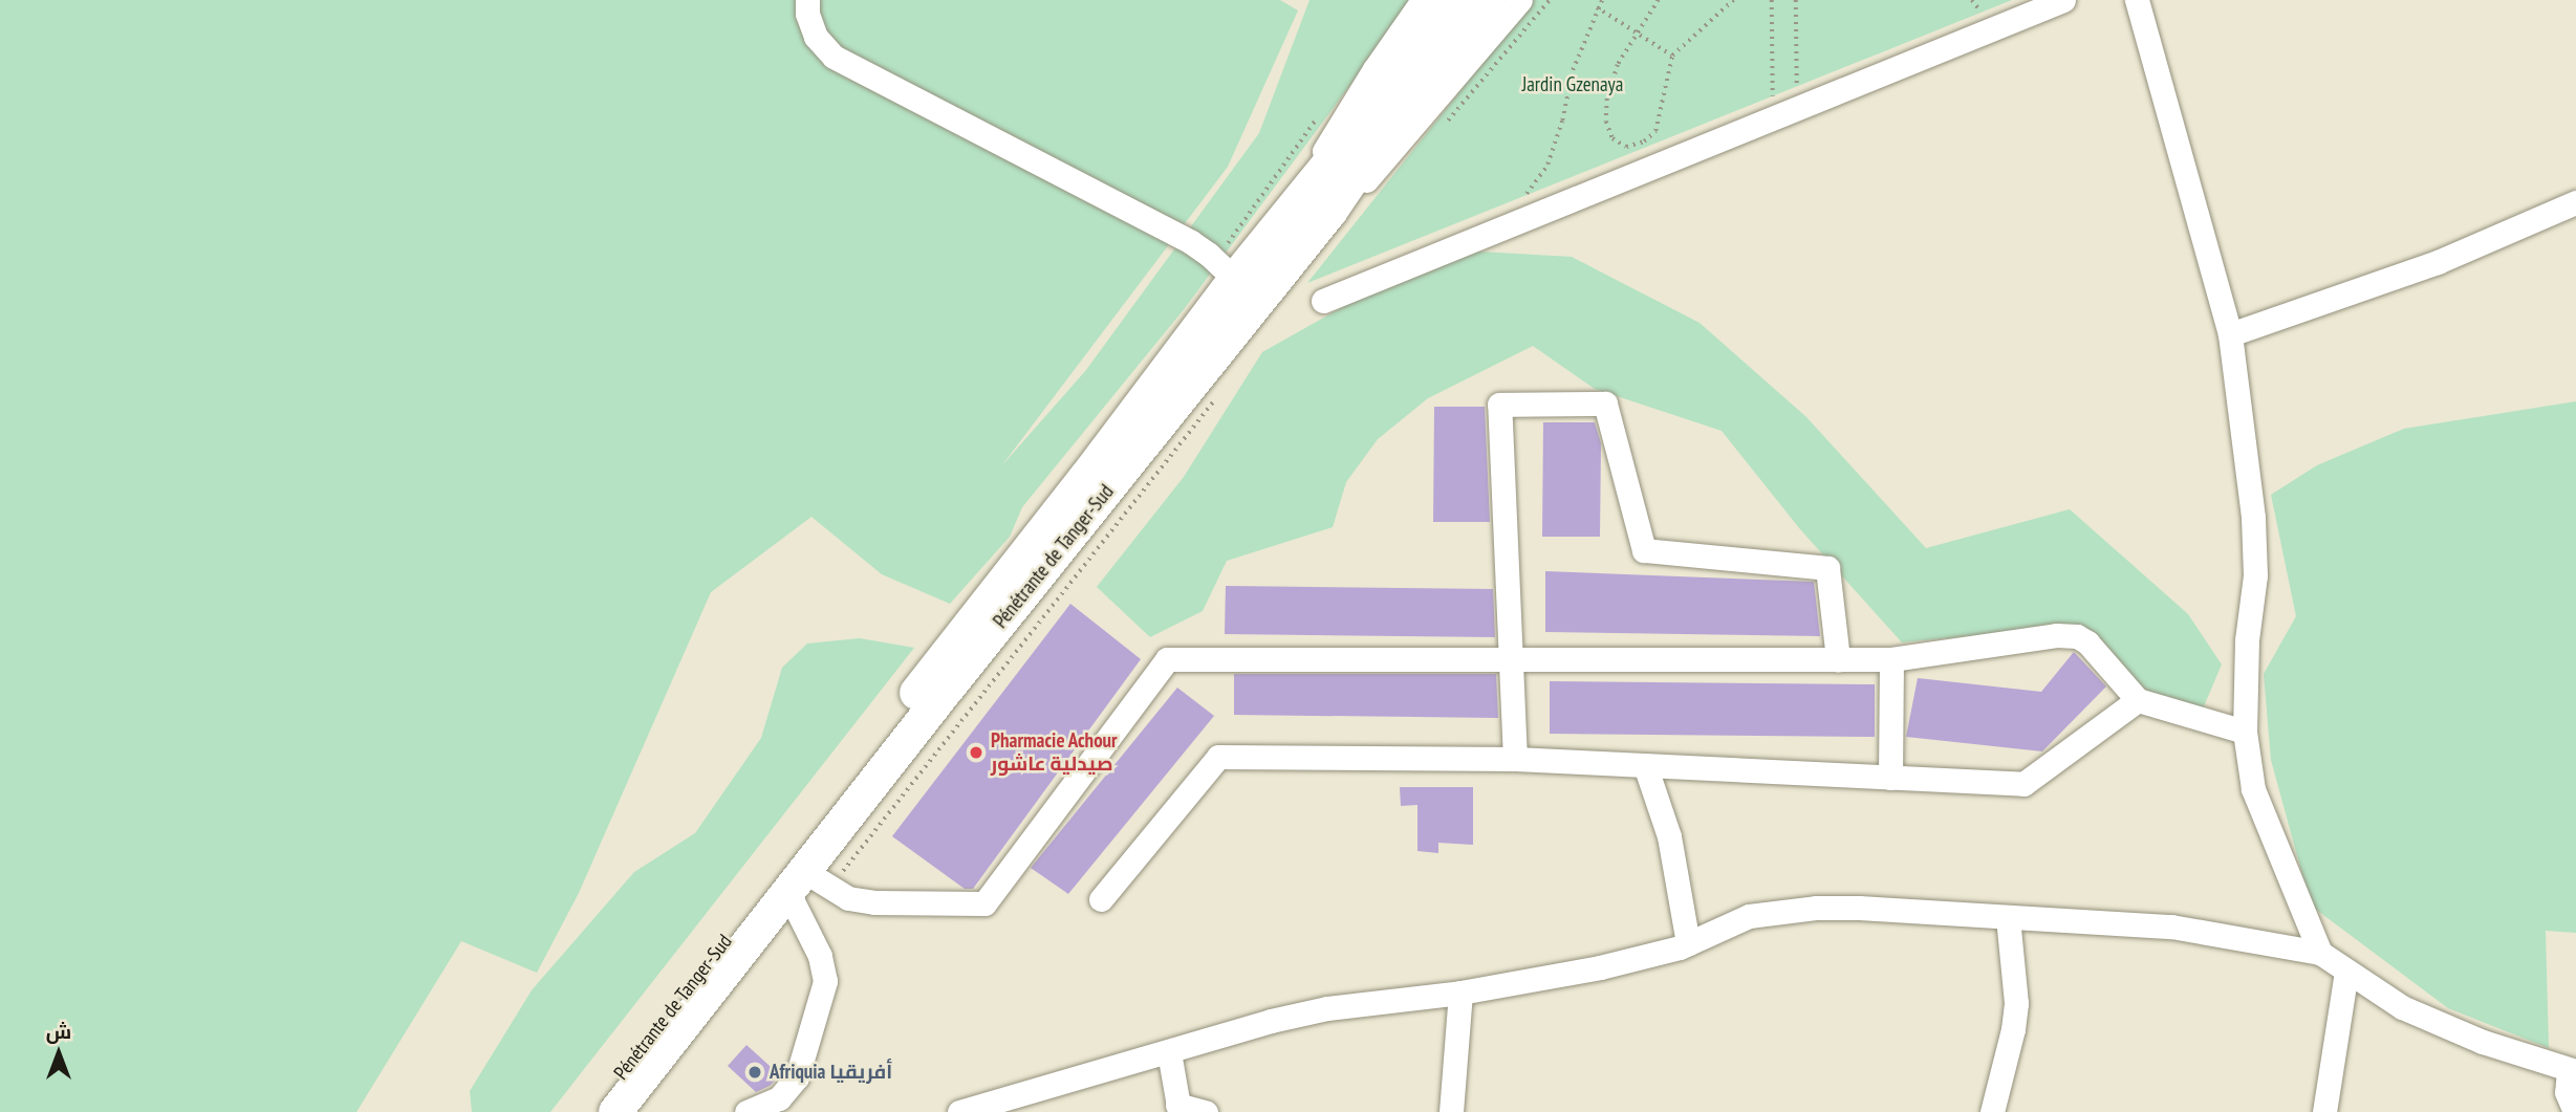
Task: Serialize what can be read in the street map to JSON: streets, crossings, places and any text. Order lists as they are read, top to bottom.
{
  "streets": {
    "highway": ["Pénétrante de Tanger-Sud"]
  },
  "parks": ["Jardin Gzenaya"],
  "places": ["Pharmacie Achour صيدلية عاشور", "Afriquia أفريقيا"],
  "north": "top"
}
